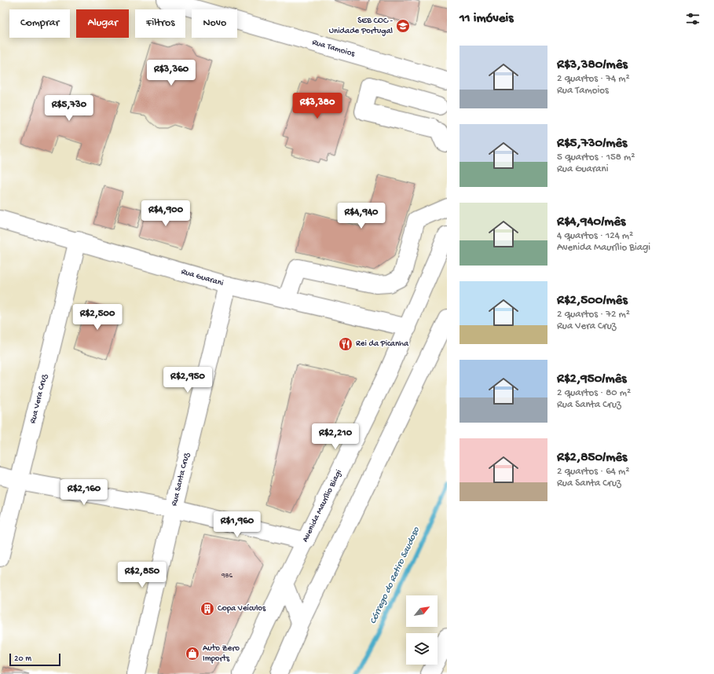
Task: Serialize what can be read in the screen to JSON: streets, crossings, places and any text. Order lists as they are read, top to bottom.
{
  "streets": {
    "street": [
      "Rua Tamoios",
      "Rua Guarani",
      "Rua Vera Cruz",
      "Rua Santa Cruz",
      "Avenida Maurílio Biagi"
    ]
  },
  "crossings": [
    ["Rua Guarani", "Rua Vera Cruz"],
    ["Rua Guarani", "Rua Santa Cruz"],
    ["Rua Guarani", "Avenida Maurílio Biagi"]
  ],
  "water": ["Córrego do Retiro Saudoso"],
  "places": {
    "school or university": ["SEB COC - Unidade Portugal"],
    "restaurant": ["Rei da Picanha"],
    "building": ["Copa Veículos"],
    "shop": ["Auto Zero Imports"]
  },
  "house_numbers": ["986"],
  "scale_bar": "20 m",
  "north": "top right",
  "page": {
    "heading": "11 imóveis",
    "chip": [
      "Comprar",
      "Alugar",
      "Filtros",
      "Novo"
    ],
    "list": [
      {
        "name": "R$3,380/mês",
        "note": "2 quartos · 74 m² · Rua Tamoios"
      },
      {
        "name": "R$5,730/mês",
        "note": "5 quartos · 158 m² · Rua Guarani"
      },
      {
        "name": "R$4,940/mês",
        "note": "4 quartos · 124 m² · Avenida Maurílio Biagi"
      },
      {
        "name": "R$2,500/mês",
        "note": "2 quartos · 72 m² · Rua Vera Cruz"
      },
      {
        "name": "R$2,950/mês",
        "note": "2 quartos · 80 m² · Rua Santa Cruz"
      },
      {
        "name": "R$2,850/mês",
        "note": "2 quartos · 64 m² · Rua Santa Cruz"
      }
    ],
    "price": [
      "R$3,360",
      "R$3,380",
      "R$5,730",
      "R$4,900",
      "R$4,940",
      "R$2,500",
      "R$2,950",
      "R$2,210",
      "R$2,160",
      "R$1,960",
      "R$2,850"
    ],
    "scale": "20 m"
  }
}
